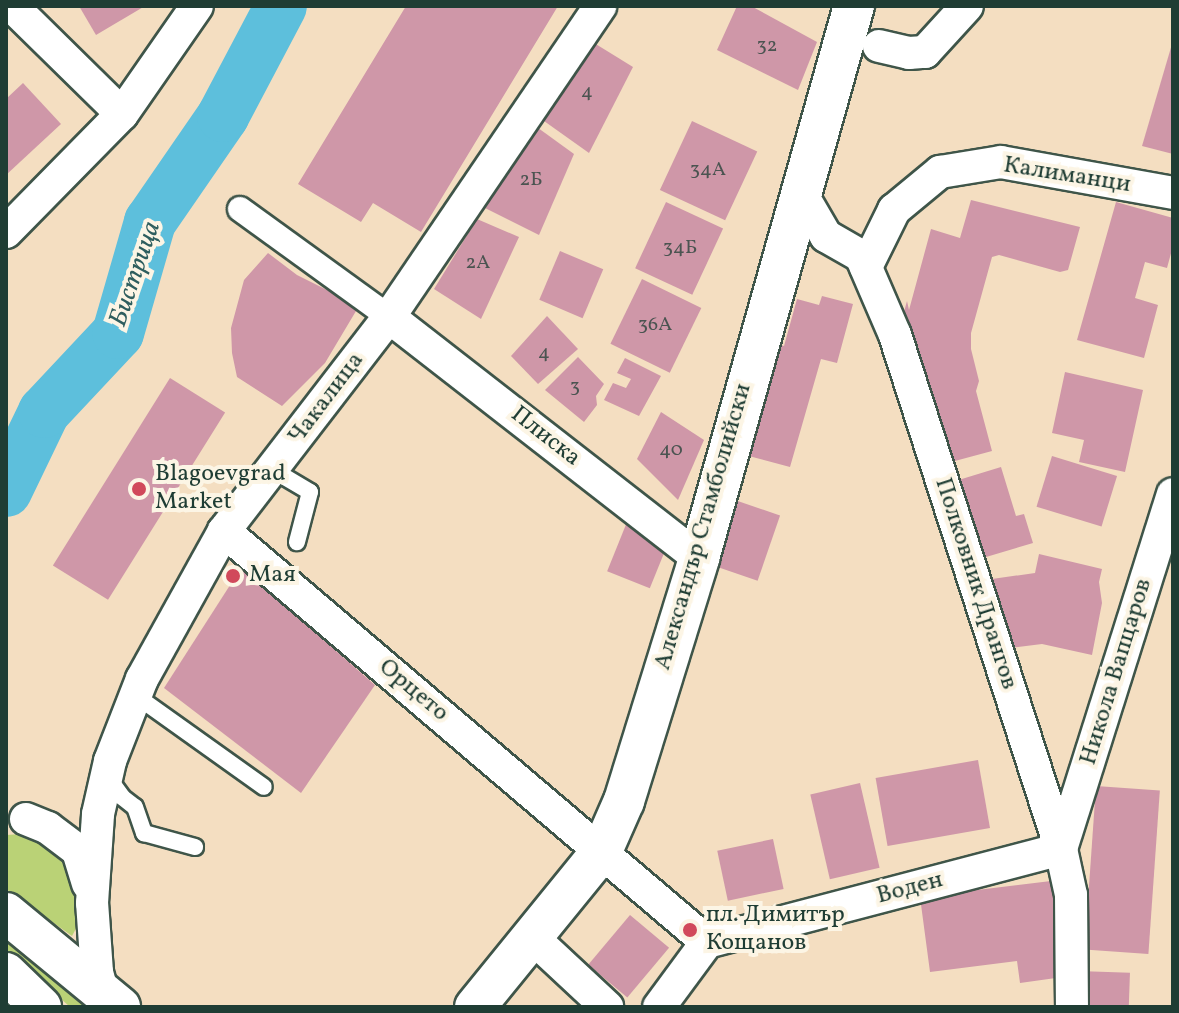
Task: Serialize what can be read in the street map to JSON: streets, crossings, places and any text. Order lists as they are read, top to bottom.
{
  "streets": {
    "street": [
      "Калиманци",
      "Чакалица",
      "Плиска",
      "Александър Стамболийски",
      "Полковник Дрангов",
      "Никола Вапцаров",
      "Орцето",
      "Воден"
    ]
  },
  "crossings": [
    ["Калиманци", "Полковник Дрангов"],
    ["Чакалица", "Плиска"],
    ["Чакалица", "Орцето"],
    ["Плиска", "Александър Стамболийски"],
    ["Александър Стамболийски", "Полковник Дрангов"],
    ["Александър Стамболийски", "Орцето"],
    ["Полковник Дрангов", "Никола Вапцаров"],
    ["Полковник Дрангов", "Воден"],
    ["Никола Вапцаров", "Воден"]
  ],
  "water": ["Бистрица"],
  "places": ["Blagoevgrad Market", "Мая", "пл. Димитър Кощанов"],
  "house_numbers": [
    "32",
    "4",
    "34А",
    "2Б",
    "34Б",
    "2А",
    "36А",
    "4",
    "3",
    "40"
  ]
}
